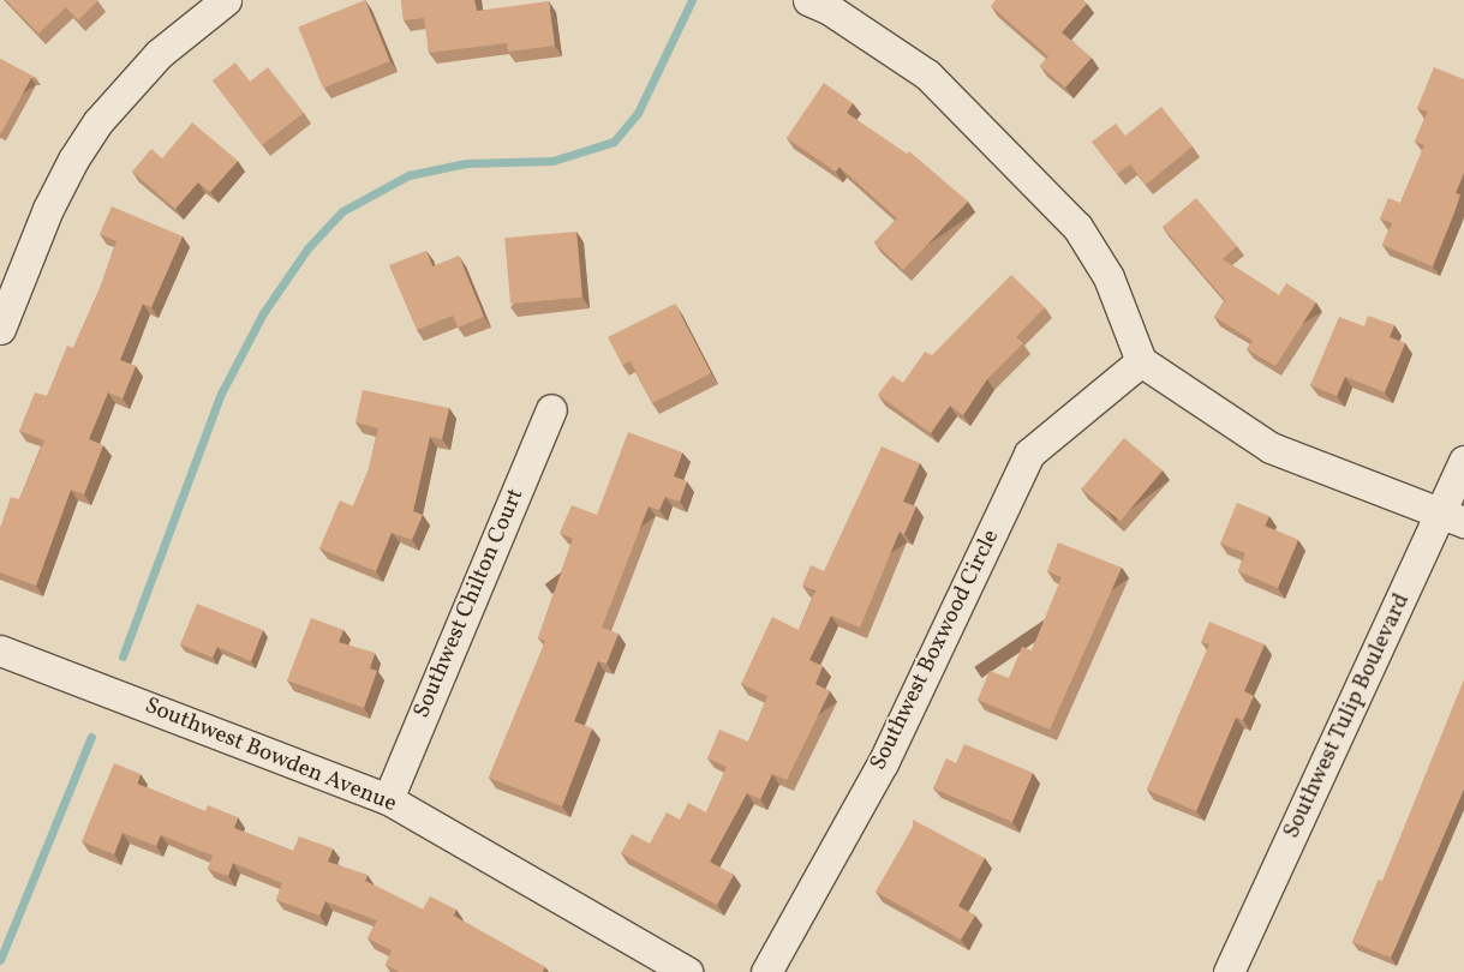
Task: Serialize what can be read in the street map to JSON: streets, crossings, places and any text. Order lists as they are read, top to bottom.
{
  "streets": {
    "street": [
      "Southwest Chilton Court",
      "Southwest Boxwood Circle",
      "Southwest Tulip Boulevard",
      "Southwest Bowden Avenue"
    ]
  },
  "crossings": [
    ["Southwest Chilton Court", "Southwest Bowden Avenue"]
  ]
}
